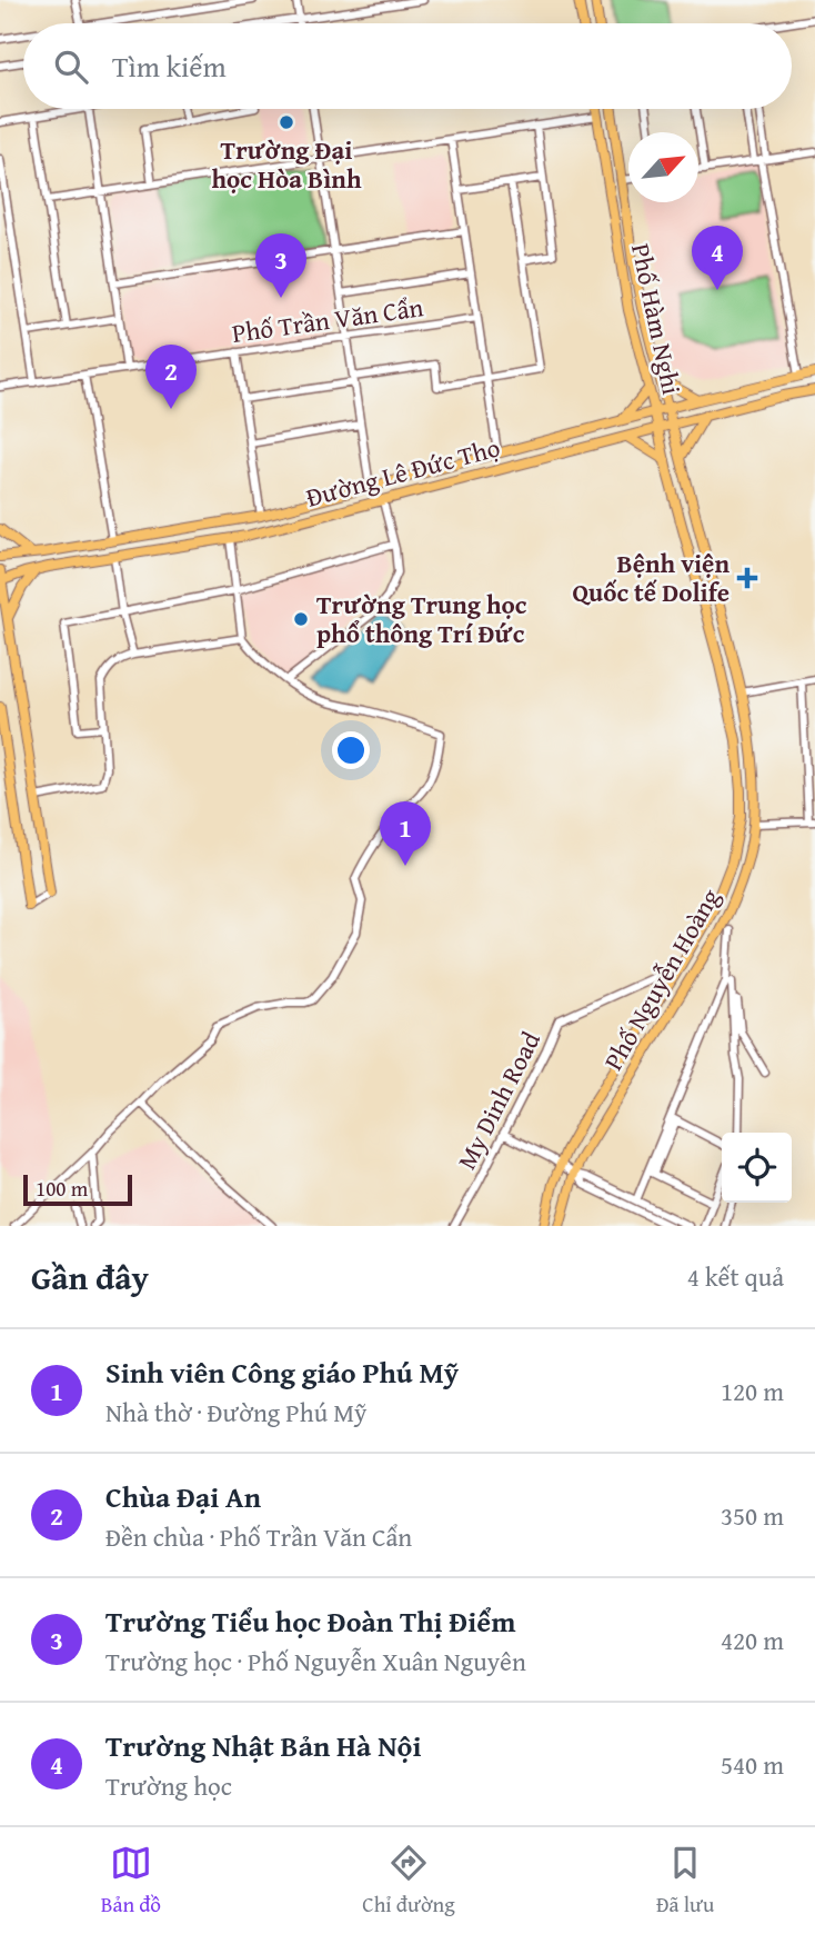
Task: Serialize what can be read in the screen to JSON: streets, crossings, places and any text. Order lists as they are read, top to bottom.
{
  "streets": {
    "main road": ["Phố Hàm Nghi", "Đường Lê Đức Thọ", "Phố Nguyễn Hoàng"],
    "street": ["Phố Trần Văn Cẩn", "My Dinh Road"]
  },
  "crossings": [
    ["Phố Hàm Nghi", "Đường Lê Đức Thọ"],
    ["Phố Hàm Nghi", "Phố Nguyễn Hoàng"],
    ["Đường Lê Đức Thọ", "Phố Nguyễn Hoàng"],
    ["Phố Nguyễn Hoàng", "My Dinh Road"]
  ],
  "places": {
    "other": ["Trường Đại học Hòa Bình", "Trường Trung học phổ thông Trí Đức"],
    "health": ["Bệnh viện Quốc tế Dolife"]
  },
  "scale_bar": "100 m",
  "north": "top right",
  "page": {
    "search": "Tìm kiếm",
    "pins": [
      "4",
      "3",
      "2",
      "1"
    ],
    "scale": "100 m",
    "heading": ["Gần đây", "4 kết quả"],
    "list": [
      {
        "mark": "1",
        "name": "Sinh viên Công giáo Phú Mỹ",
        "note": "Nhà thờ · Đường Phú Mỹ",
        "value": "120 m"
      },
      {
        "mark": "2",
        "name": "Chùa Đại An",
        "note": "Đền chùa · Phố Trần Văn Cẩn",
        "value": "350 m"
      },
      {
        "mark": "3",
        "name": "Trường Tiểu học Đoàn Thị Điểm",
        "note": "Trường học · Phố Nguyễn Xuân Nguyên",
        "value": "420 m"
      },
      {
        "mark": "4",
        "name": "Trường Nhật Bản Hà Nội",
        "note": "Trường học",
        "value": "540 m"
      }
    ],
    "nav": ["Bản đồ", "Chỉ đường", "Đã lưu"]
  }
}
